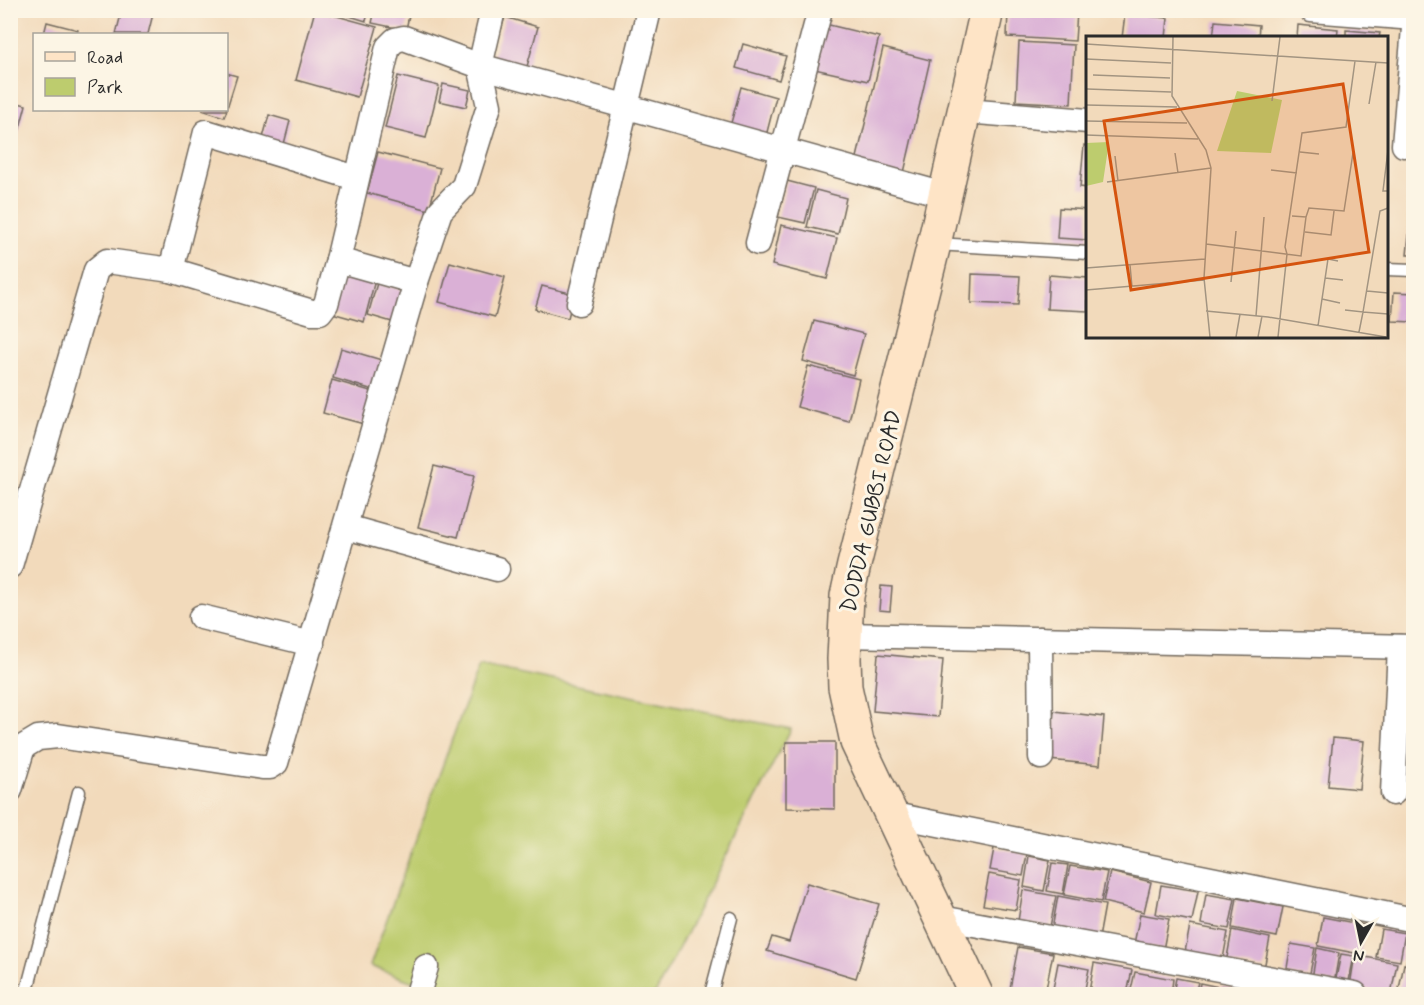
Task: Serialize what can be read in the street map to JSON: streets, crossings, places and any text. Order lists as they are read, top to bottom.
{
  "streets": {
    "main road": ["DODDA GUBBI ROAD"]
  },
  "legend": ["Road", "Park"],
  "north": "bottom"
}
